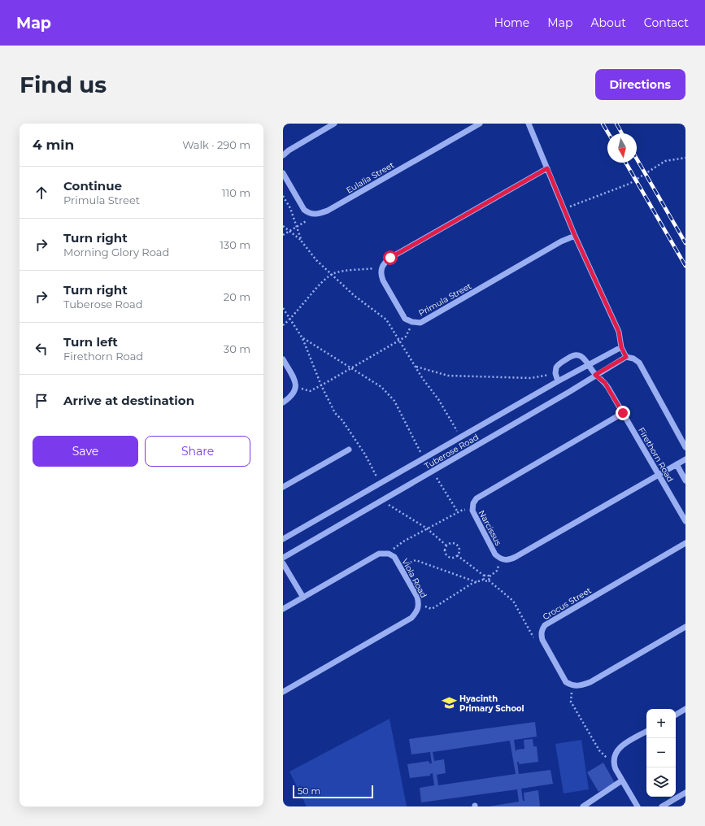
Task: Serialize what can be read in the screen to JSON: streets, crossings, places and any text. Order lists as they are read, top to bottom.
{
  "streets": {
    "street": [
      "Eulalia Street",
      "Primula Street",
      "Tuberose Road",
      "Firethorn Road",
      "Narcissus",
      "Viola Road",
      "Crocus Street"
    ]
  },
  "crossings": [
    ["Tuberose Road", "Firethorn Road"],
    ["Firethorn Road", "Narcissus"]
  ],
  "places": {
    "school or university": ["Hyacinth Primary School"]
  },
  "scale_bar": "50 m",
  "north": "bottom",
  "page": {
    "header": "Map",
    "nav": [
      "Home",
      "Map",
      "About",
      "Contact"
    ],
    "buttons": [
      "Directions",
      ["Save", "Share"]
    ],
    "title": "Find us",
    "heading": ["4 min", "Walk · 290 m"],
    "list": [
      ["Continue", "Primula Street", "110 m"],
      ["Turn right", "Morning Glory Road", "130 m"],
      ["Turn right", "Tuberose Road", "20 m"],
      ["Turn left", "Firethorn Road", "30 m"],
      "Arrive at destination"
    ],
    "map_buttons": ["+", "−"],
    "scale": "50 m"
  }
}
